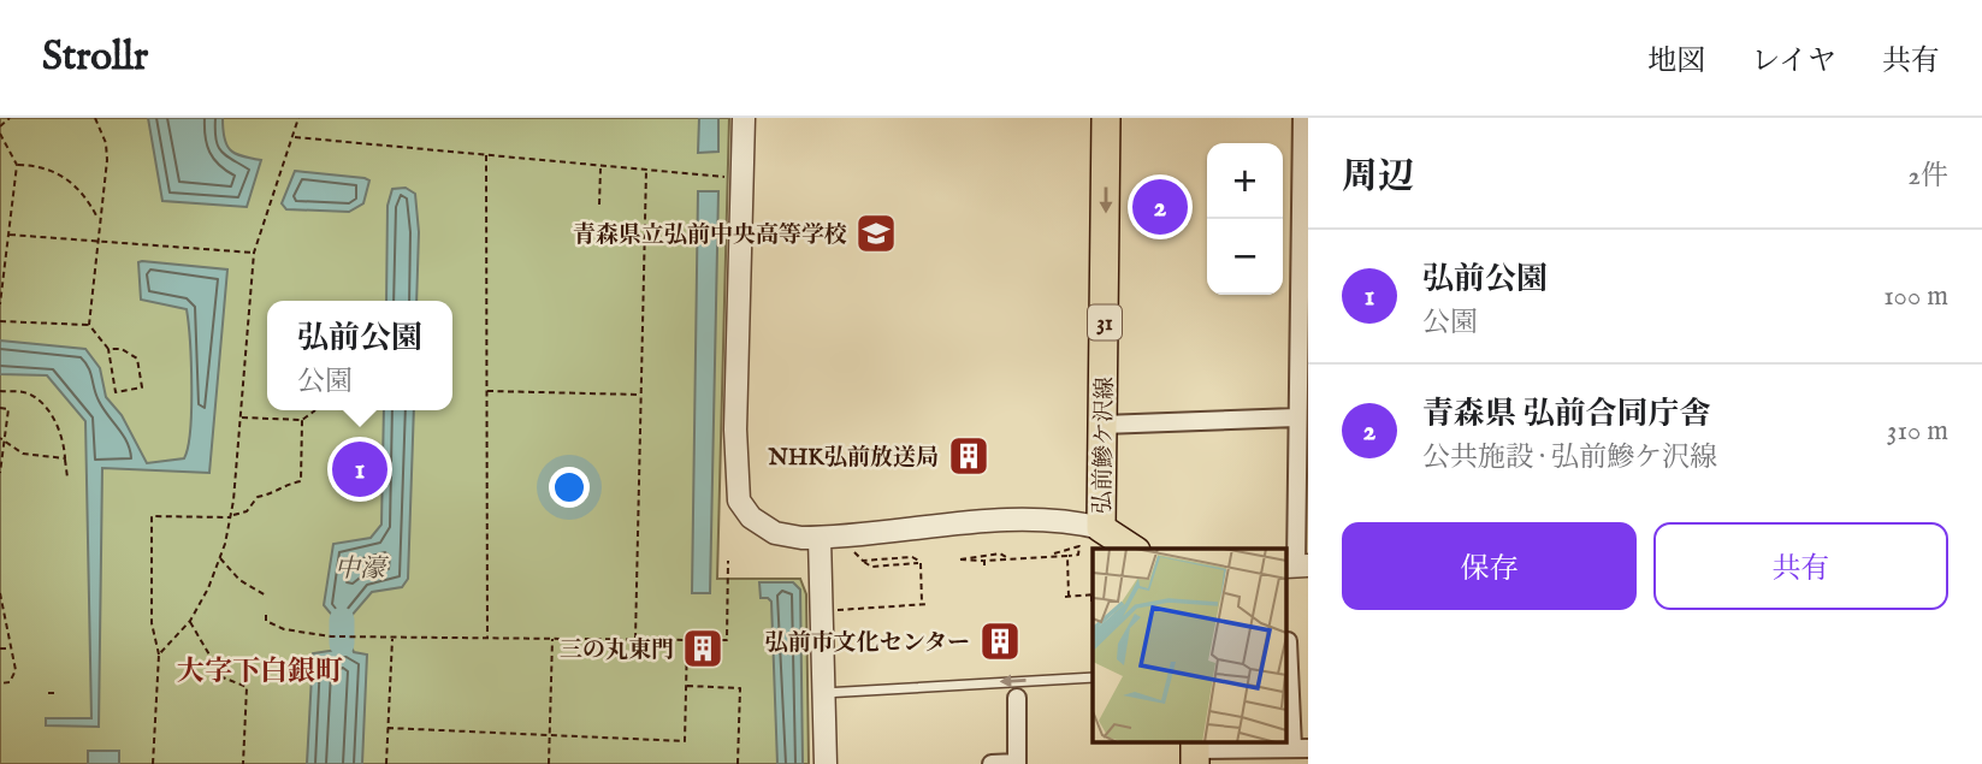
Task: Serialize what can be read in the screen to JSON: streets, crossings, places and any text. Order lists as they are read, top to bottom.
{
  "streets": {
    "main road": ["31", "弘前鰺ケ沢線"]
  },
  "one_way": ["弘前鰺ケ沢線"],
  "districts": ["大字下白銀町"],
  "water": ["中濠"],
  "places": {
    "school or university": ["青森県立弘前中央高等学校"],
    "building": ["NHK弘前放送局", "弘前市文化センター", "三の丸東門"]
  },
  "page": {
    "header": "Strollr",
    "nav": ["地図", "レイヤ", "共有"],
    "heading": ["周辺", "2件"],
    "map_buttons": ["+", "−"],
    "pins": ["2", "1"],
    "list": [
      {
        "mark": "1",
        "name": "弘前公園",
        "note": "公園",
        "value": "100 m"
      },
      {
        "mark": "2",
        "name": "青森県 弘前合同庁舎",
        "note": "公共施設 · 弘前鰺ケ沢線",
        "value": "310 m"
      }
    ],
    "popup": ["弘前公園", "公園"],
    "buttons": ["保存", "共有"]
  }
}
